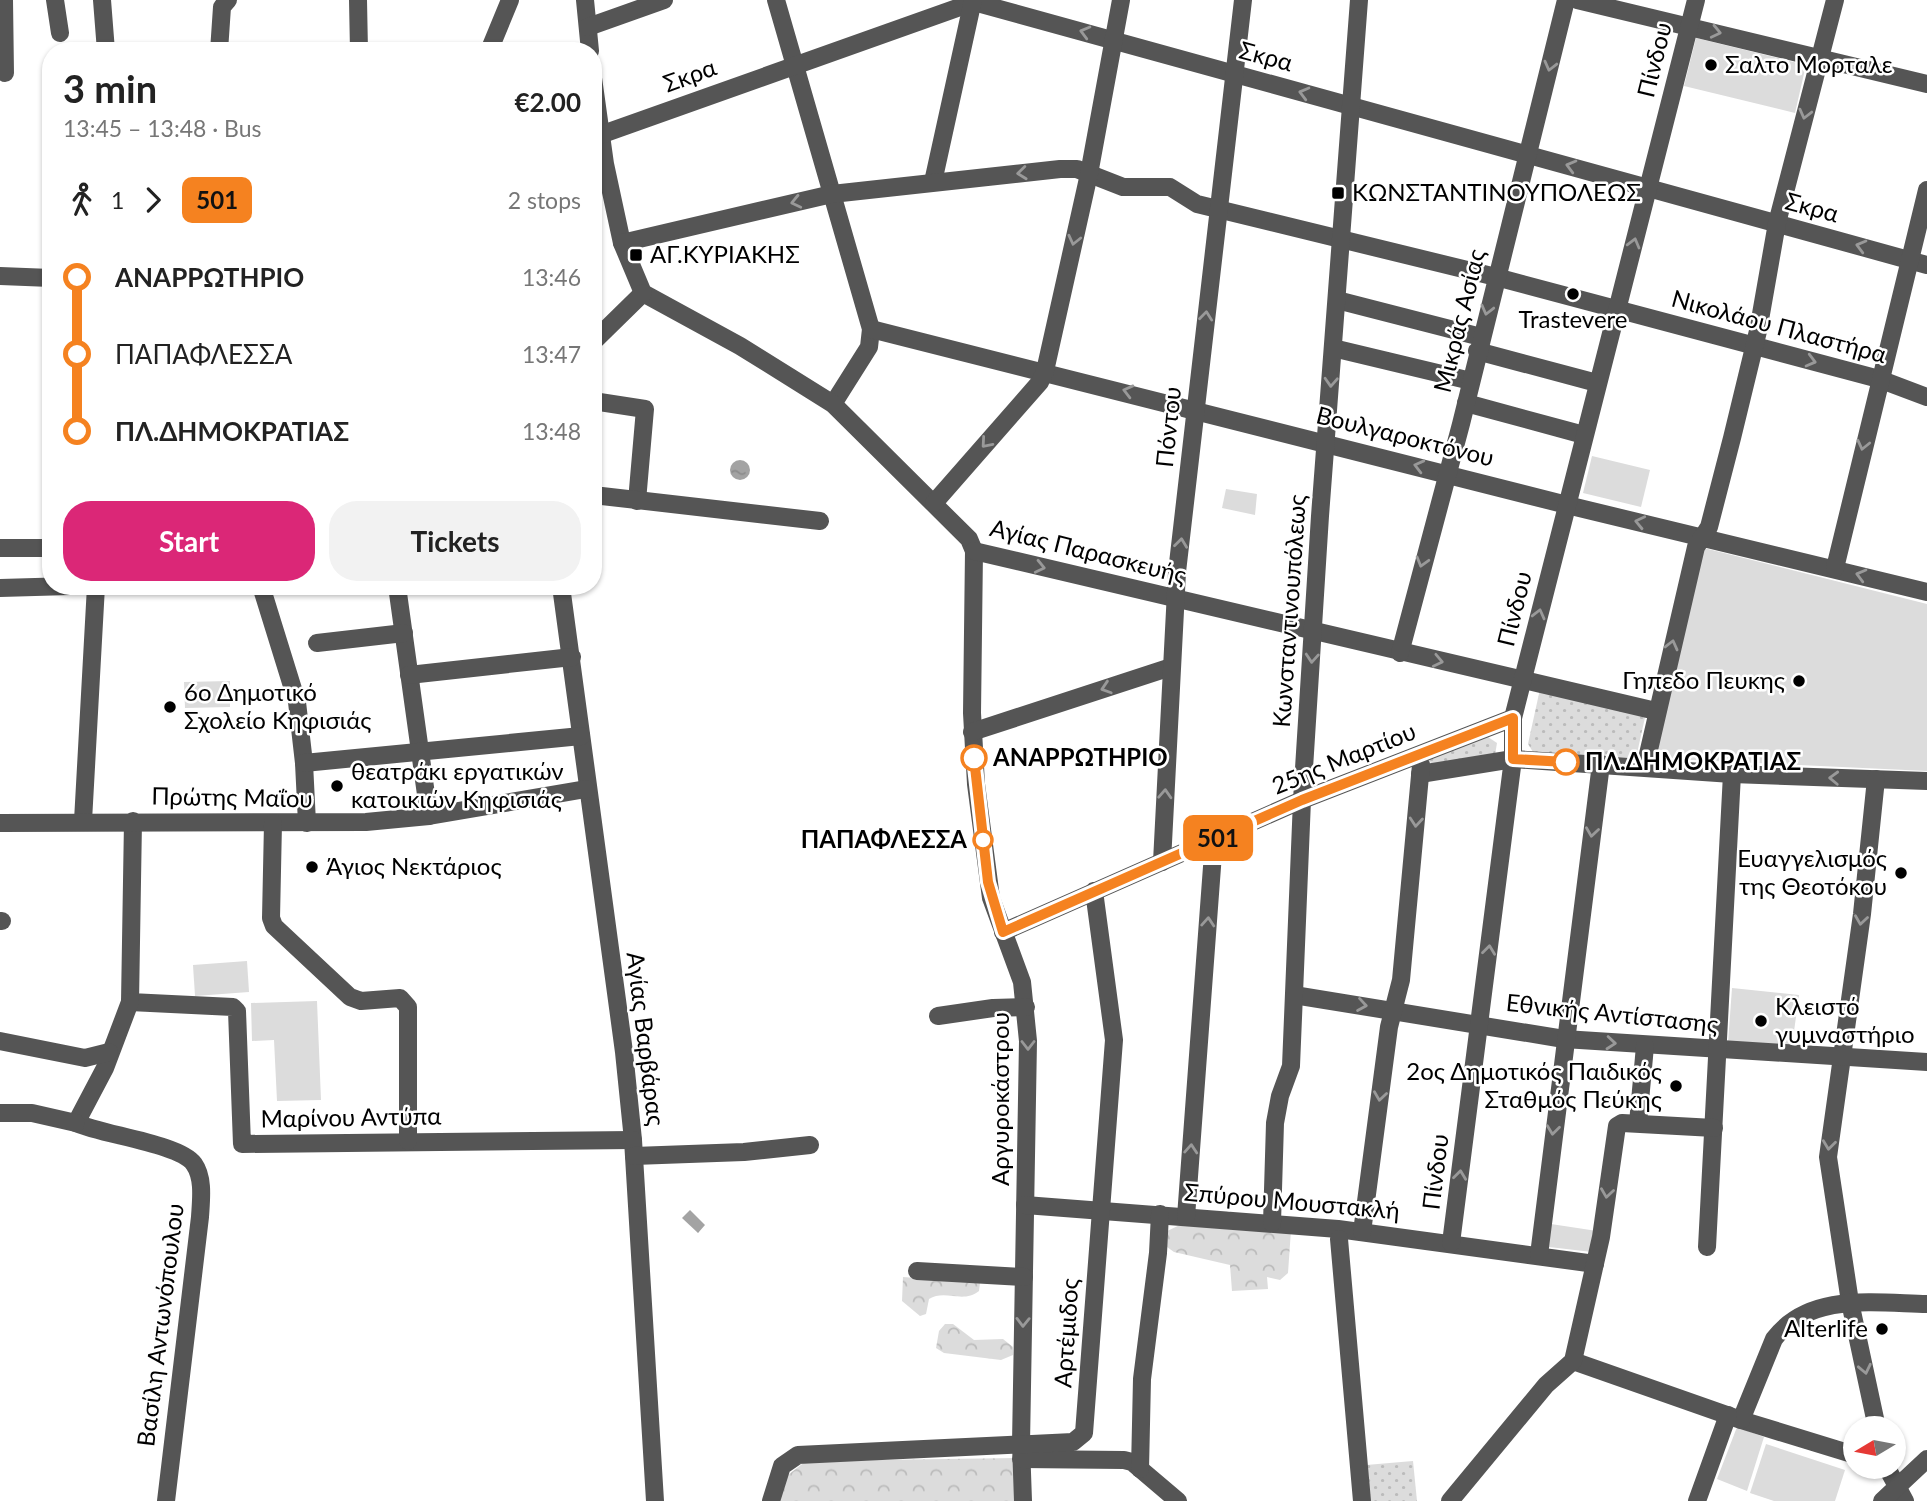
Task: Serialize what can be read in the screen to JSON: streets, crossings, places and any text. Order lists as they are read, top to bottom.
{
  "streets": {
    "street": [
      "Σκρα",
      "Πίνδου",
      "Μικράς Ασίας",
      "Νικολάου Πλαστήρα",
      "Πόντου",
      "Βουλγαροκτόνου",
      "Αγίας Παρασκευής",
      "Κωνσταντινουπόλεως",
      "25ης Μαρτίου",
      "Πρώτης Μαΐου",
      "Εθνικής Αντίστασης",
      "Αγίας Βαρβάρας",
      "Αργυροκάστρου",
      "Μαρίνου Αντύπα",
      "Σπύρου Μουστακλή",
      "Βασίλη Αντωνόπουλου",
      "Αρτέμιδος"
    ]
  },
  "crossings": [
    ["Σκρα", "Πίνδου"],
    ["Σκρα", "Μικράς Ασίας"],
    ["Σκρα", "Πόντου"],
    ["Σκρα", "Κωνσταντινουπόλεως"],
    ["Πίνδου", "Νικολάου Πλαστήρα"],
    ["Πίνδου", "Βουλγαροκτόνου"],
    ["Πίνδου", "Αγίας Παρασκευής"],
    ["Πίνδου", "25ης Μαρτίου"],
    ["Πίνδου", "Εθνικής Αντίστασης"],
    ["Πίνδου", "Σπύρου Μουστακλή"],
    ["Μικράς Ασίας", "Νικολάου Πλαστήρα"],
    ["Μικράς Ασίας", "Βουλγαροκτόνου"],
    ["Μικράς Ασίας", "Αγίας Παρασκευής"],
    ["Νικολάου Πλαστήρα", "Πόντου"],
    ["Νικολάου Πλαστήρα", "Κωνσταντινουπόλεως"],
    ["Πόντου", "Βουλγαροκτόνου"],
    ["Πόντου", "Αγίας Παρασκευής"],
    ["Πόντου", "25ης Μαρτίου"],
    ["Βουλγαροκτόνου", "Κωνσταντινουπόλεως"],
    ["Αγίας Παρασκευής", "Κωνσταντινουπόλεως"],
    ["Αγίας Παρασκευής", "Αργυροκάστρου"],
    ["Κωνσταντινουπόλεως", "25ης Μαρτίου"],
    ["Κωνσταντινουπόλεως", "Εθνικής Αντίστασης"],
    ["Κωνσταντινουπόλεως", "Σπύρου Μουστακλή"],
    ["25ης Μαρτίου", "Αργυροκάστρου"],
    ["25ης Μαρτίου", "Αρτέμιδος"],
    ["Πρώτης Μαΐου", "Αγίας Βαρβάρας"],
    ["Αγίας Βαρβάρας", "Μαρίνου Αντύπα"],
    ["Αργυροκάστρου", "Σπύρου Μουστακλή"],
    ["Αργυροκάστρου", "Αρτέμιδος"],
    ["Σπύρου Μουστακλή", "Αρτέμιδος"]
  ],
  "one_way": ["Σκρα", "Μικράς Ασίας"],
  "places": {
    "other": [
      "Σαλτο Μορταλε",
      "Trastevere",
      "Γηπεδο Πευκης",
      "6ο Δημοτικό Σχολείο Κηφισιάς",
      "ΑΝΑΡΡΩΤΗΡΙΟ",
      "ΠΛ.ΔΗΜΟΚΡΑΤΙΑΣ",
      "θεατράκι εργατικών κατοικιών Κηφισιάς",
      "ΠΑΠΑΦΛΕΣΣΑ",
      "Άγιος Νεκτάριος",
      "Ευαγγελισμός της Θεοτόκου",
      "Κλειστό γυμναστήριο",
      "2ος Δημοτικός Παιδικός Σταθμός Πεύκης",
      "Alterlife"
    ],
    "transit": ["ΚΩΝΣΤΑΝΤΙΝΟΥΠΟΛΕΩΣ", "ΑΓ.ΚΥΡΙΑΚΗΣ"]
  },
  "lines": ["bus line 501"],
  "north": "left",
  "page": {
    "on_map": "501",
    "heading": ["3 min", "13:45 – 13:48 · Bus", "€2.00"],
    "legs": ["1", "501", "2 stops"],
    "list": [
      {
        "name": "ΑΝΑΡΡΩΤΗΡΙΟ",
        "value": "13:46"
      },
      {
        "name": "ΠΑΠΑΦΛΕΣΣΑ",
        "value": "13:47"
      },
      {
        "name": "ΠΛ.ΔΗΜΟΚΡΑΤΙΑΣ",
        "value": "13:48"
      }
    ],
    "buttons": ["Start", "Tickets"]
  }
}
